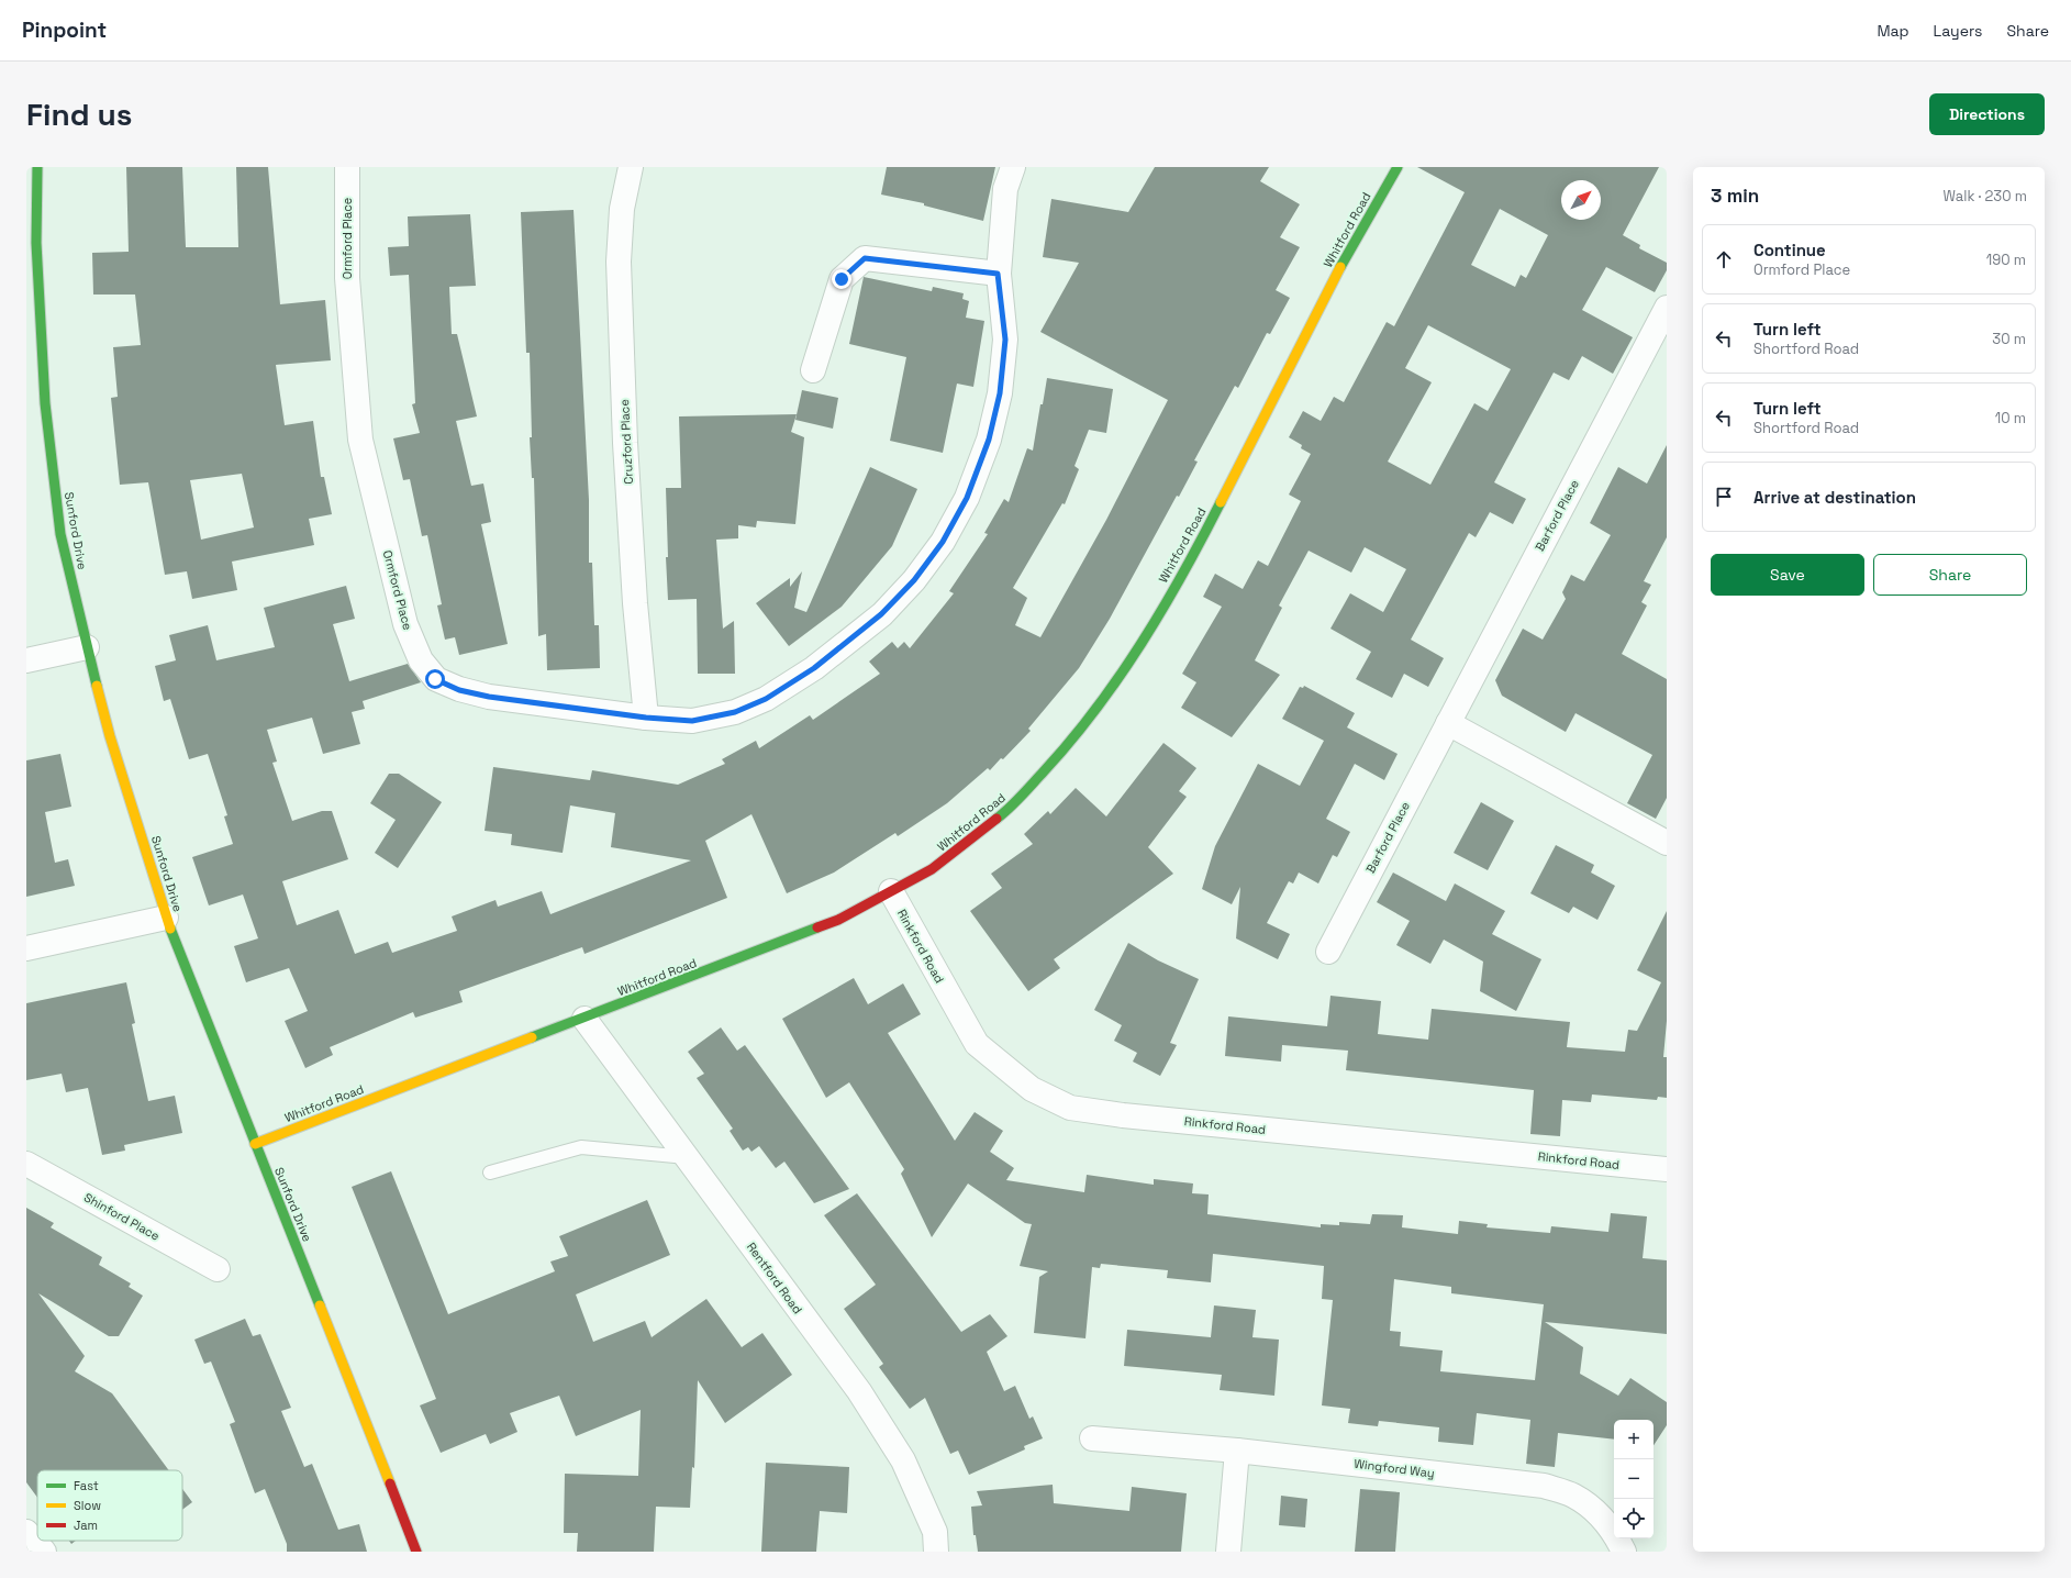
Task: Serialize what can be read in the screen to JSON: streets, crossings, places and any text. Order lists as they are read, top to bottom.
{
  "streets": {
    "street": [
      "Whitford Road",
      "Ormford Place",
      "Cruzford Place",
      "Barford Place",
      "Sunford Drive",
      "Rinkford Road",
      "Shinford Place",
      "Rentford Road",
      "Wingford Way"
    ]
  },
  "crossings": [
    ["Whitford Road", "Sunford Drive"],
    ["Whitford Road", "Rinkford Road"],
    ["Whitford Road", "Rentford Road"],
    ["Ormford Place", "Cruzford Place"]
  ],
  "legend": ["Fast", "Slow", "Jam"],
  "north": "top right",
  "page": {
    "header": "Pinpoint",
    "nav": ["Map", "Layers", "Share"],
    "buttons": [
      "Directions",
      ["Save", "Share"]
    ],
    "title": "Find us",
    "heading": ["3 min", "Walk · 230 m"],
    "list": [
      ["Continue", "Ormford Place", "190 m"],
      ["Turn left", "Shortford Road", "30 m"],
      ["Turn left", "Shortford Road", "10 m"],
      "Arrive at destination"
    ],
    "map_buttons": ["+", "−"]
  }
}
